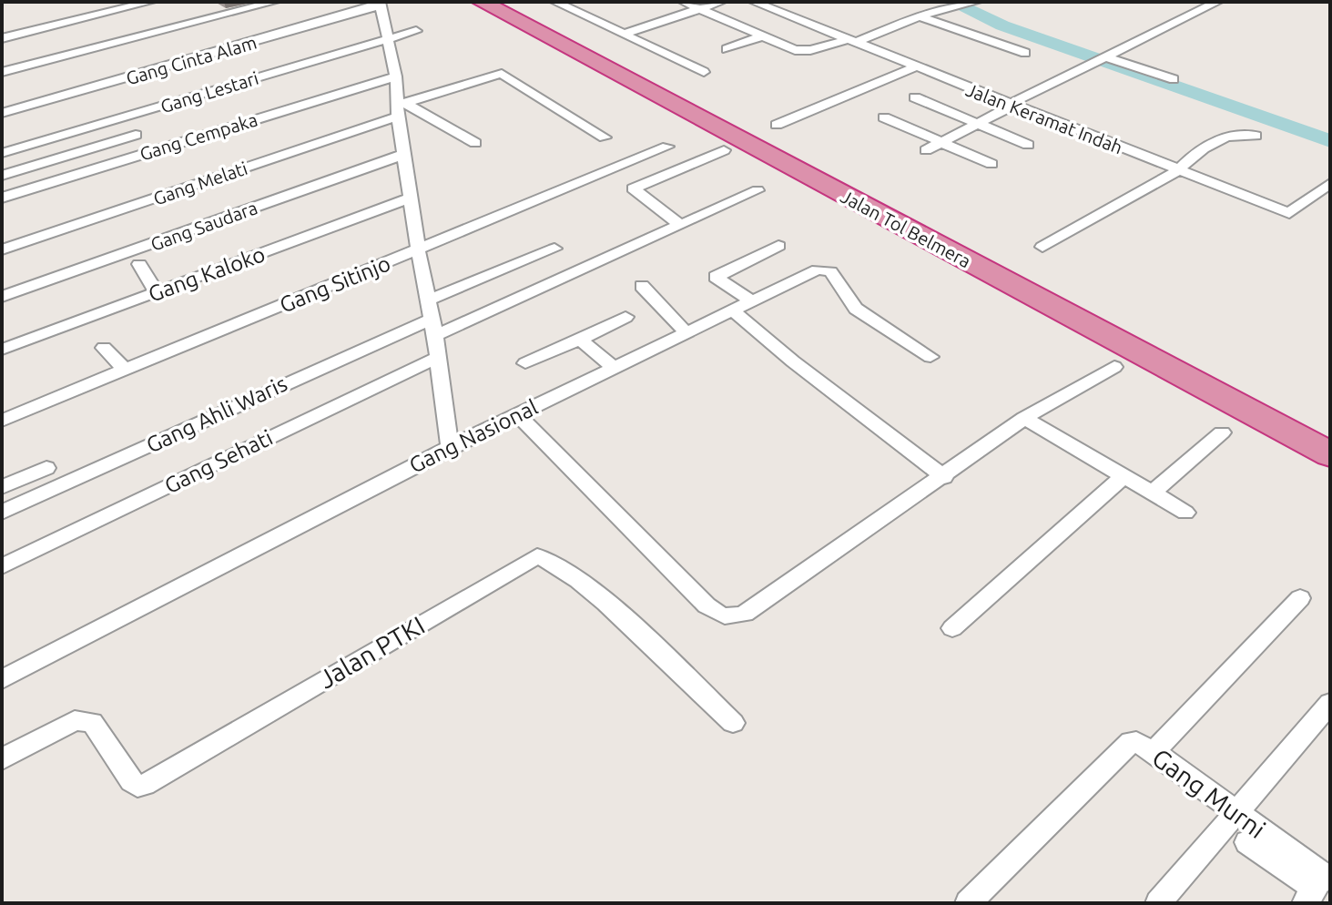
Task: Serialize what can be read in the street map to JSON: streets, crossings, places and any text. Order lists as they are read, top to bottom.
{
  "streets": {
    "highway": ["Jalan Tol Belmera"],
    "street": [
      "Gang Cinta Alam",
      "Gang Lestari",
      "Jalan Keramat Indah",
      "Gang Cempaka",
      "Gang Melati",
      "Gang Saudara",
      "Gang Kaloko",
      "Gang Sitinjo",
      "Gang Ahli Waris",
      "Gang Nasional",
      "Gang Sehati",
      "Jalan PTKI",
      "Gang Murni"
    ]
  }
}
